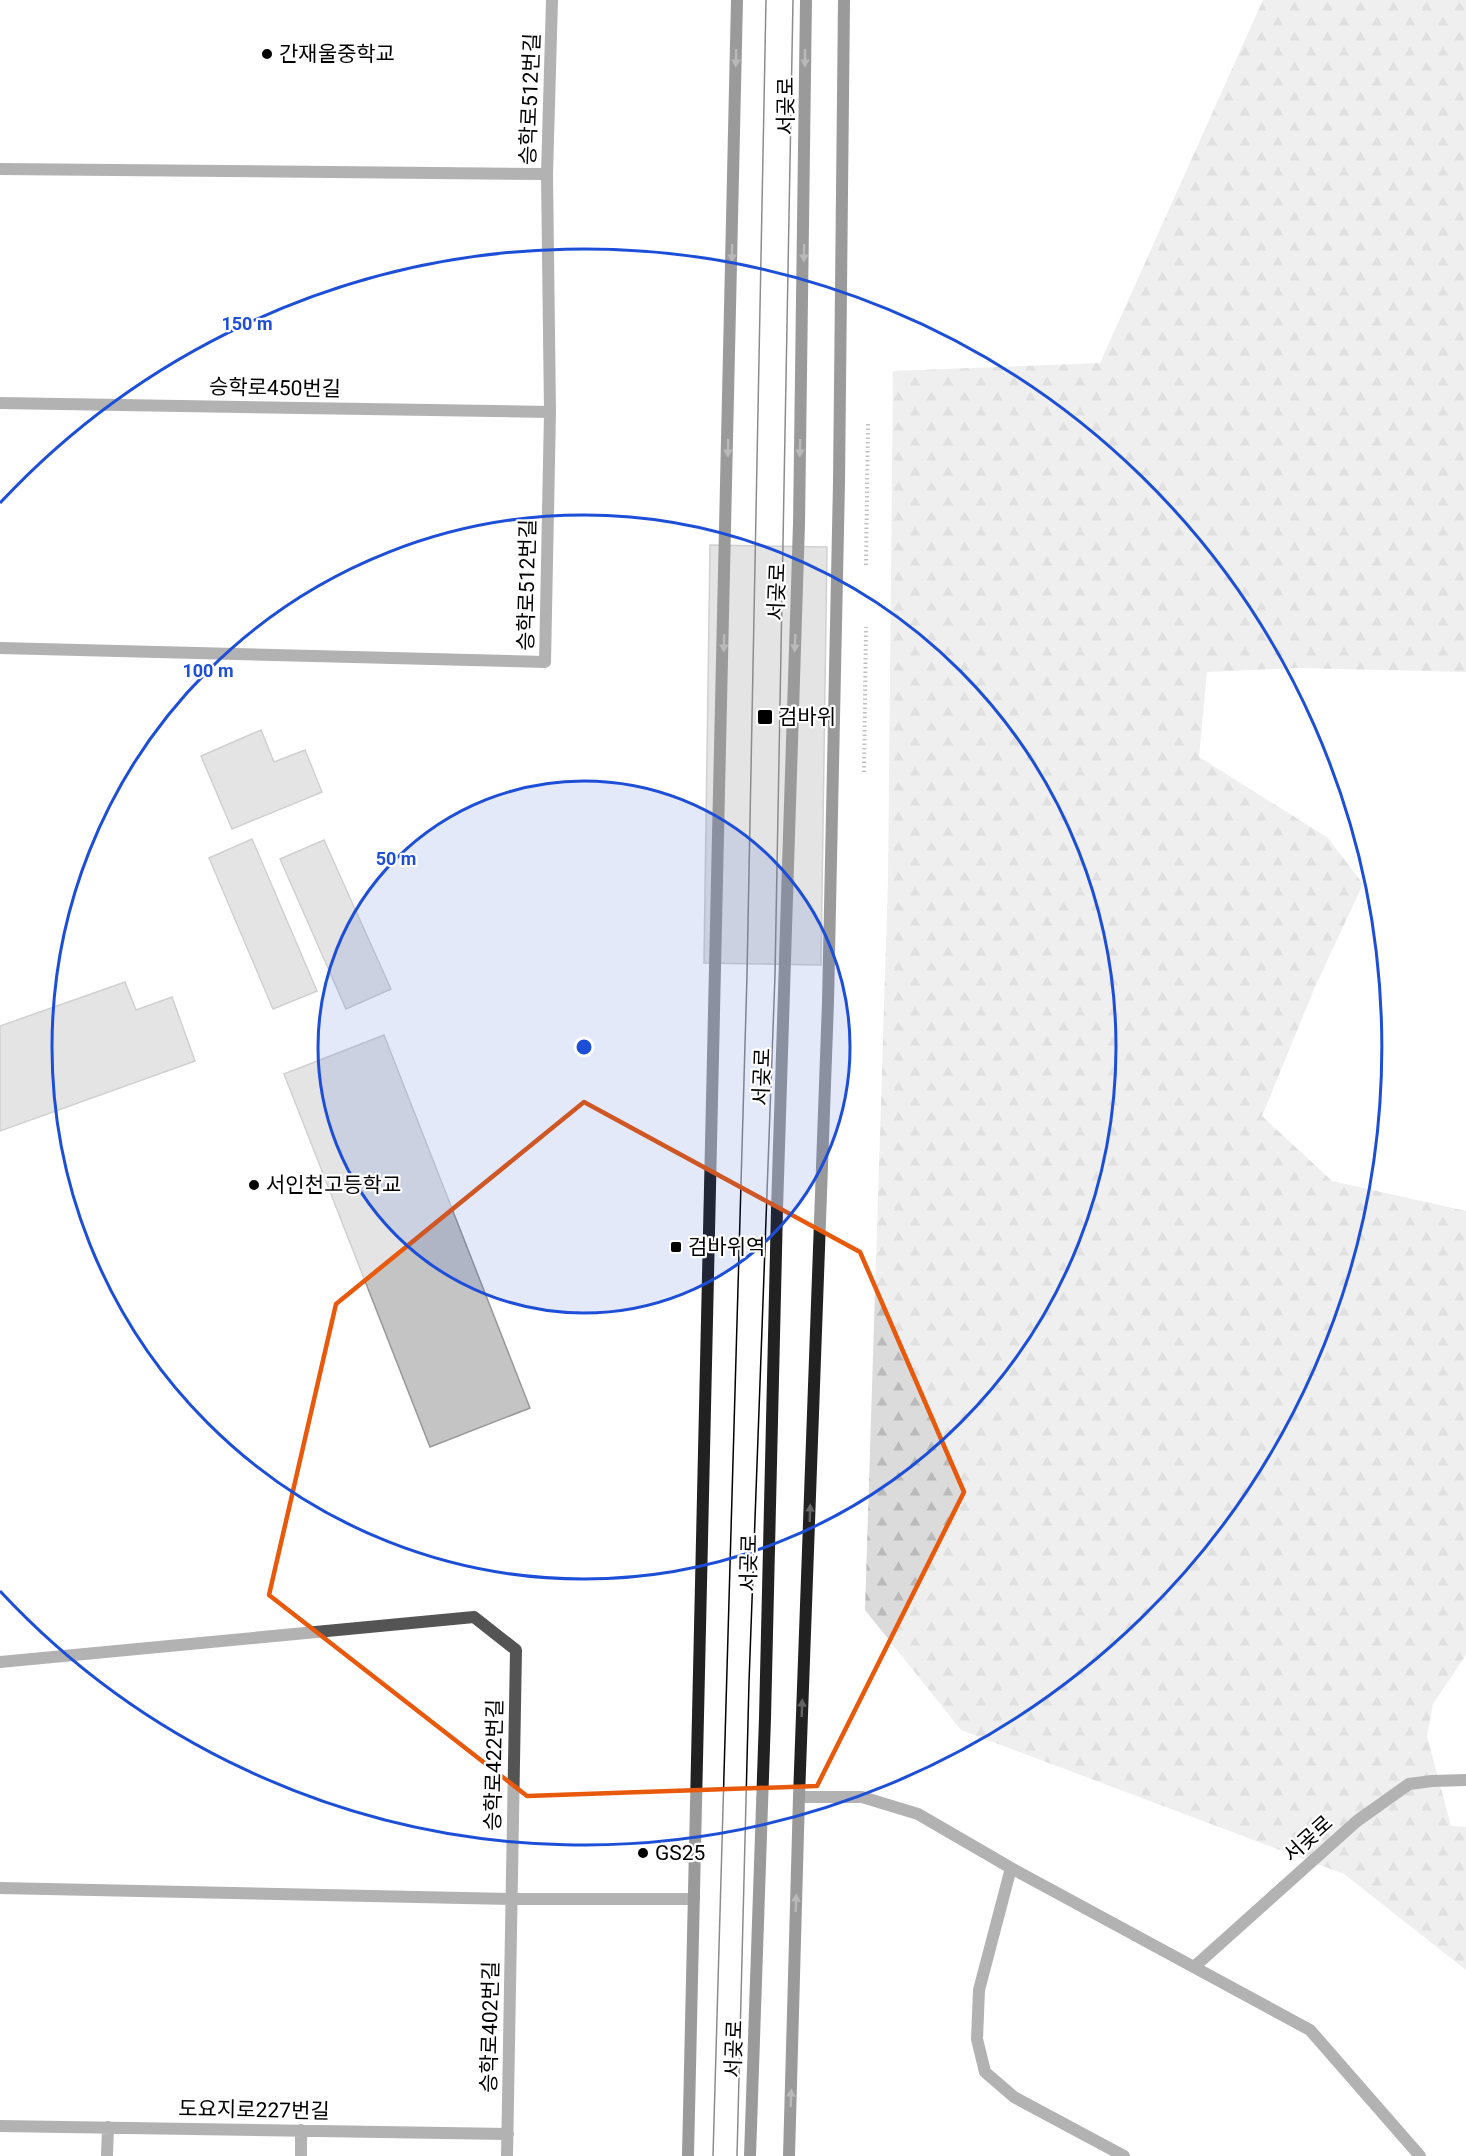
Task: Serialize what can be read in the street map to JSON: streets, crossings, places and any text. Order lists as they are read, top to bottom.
{
  "streets": {
    "main road": ["서곶로"],
    "street": [
      "승학로512번길",
      "승학로450번길",
      "승학로422번길",
      "승학로402번길",
      "도요지로227번길"
    ]
  },
  "crossings": [
    ["승학로512번길", "승학로450번길"],
    ["승학로422번길", "승학로402번길"],
    ["승학로402번길", "도요지로227번길"]
  ],
  "places": {
    "other": ["간재울중학교", "서인천고등학교", "GS25"],
    "transit": ["검바위", "검바위역"]
  },
  "rings": ["150 m", "100 m", "50 m"]
}
